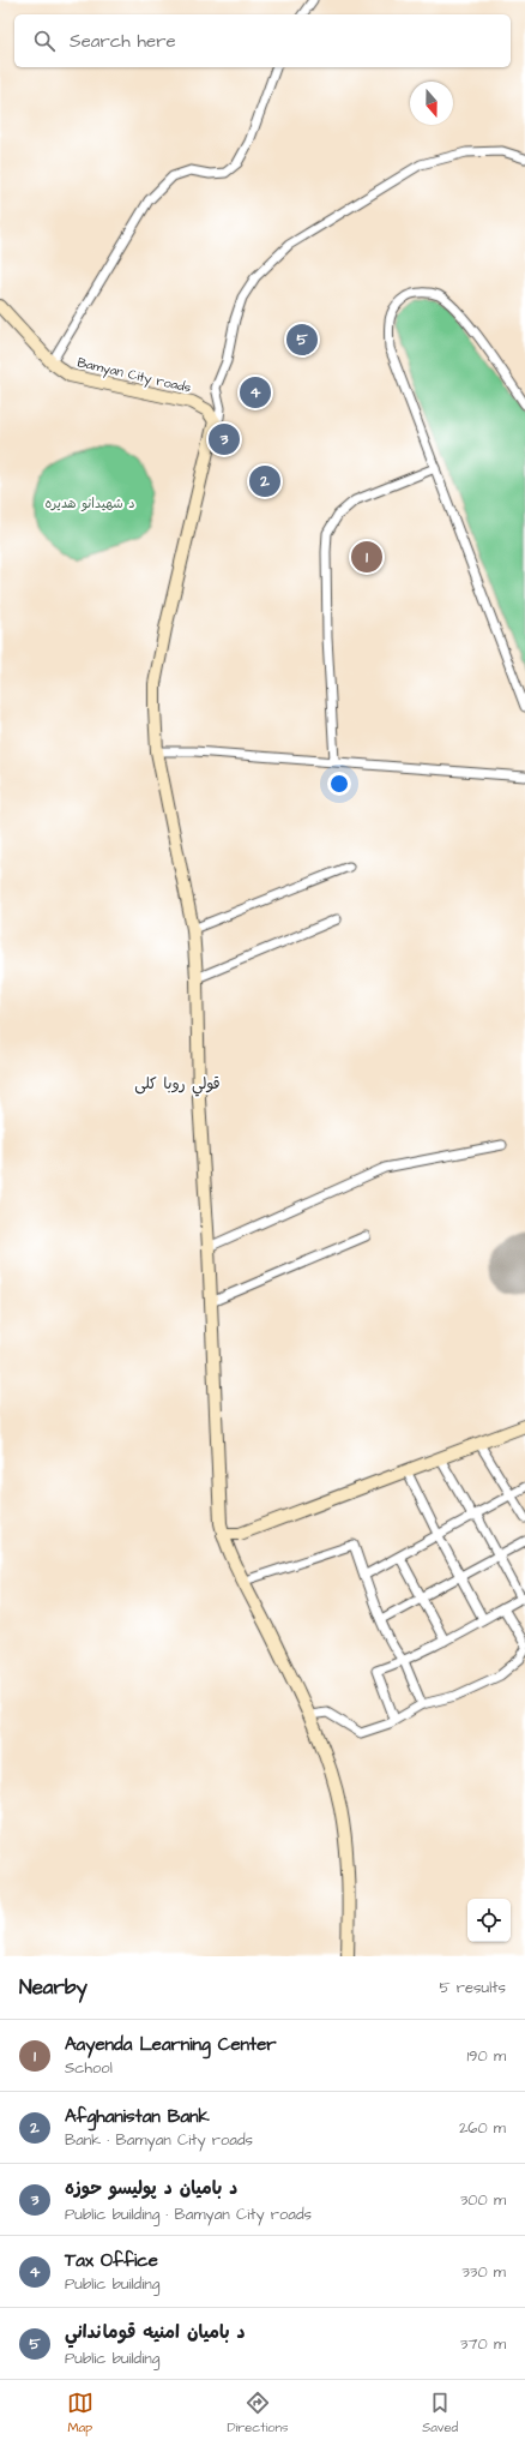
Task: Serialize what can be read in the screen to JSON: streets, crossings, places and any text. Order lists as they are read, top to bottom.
{
  "streets": {
    "street": ["Bamyan City roads"]
  },
  "districts": ["قولي روبا کلی"],
  "parks": ["د شهیدانو هدیره"],
  "north": "bottom",
  "page": {
    "search": "Search here",
    "pins": [
      "5",
      "4",
      "3",
      "2",
      "1"
    ],
    "heading": ["Nearby", "5 results"],
    "list": [
      {
        "mark": "1",
        "name": "Aayenda Learning Center",
        "note": "School",
        "value": "190 m"
      },
      {
        "mark": "2",
        "name": "Afghanistan Bank",
        "note": "Bank · Bamyan City roads",
        "value": "260 m"
      },
      {
        "mark": "3",
        "name": "د بامیان د پولیسو حوزه",
        "note": "Public building · Bamyan City roads",
        "value": "300 m"
      },
      {
        "mark": "4",
        "name": "Tax Office",
        "note": "Public building",
        "value": "330 m"
      },
      {
        "mark": "5",
        "name": "د بامیان امنیه قومانداني",
        "note": "Public building",
        "value": "370 m"
      }
    ],
    "nav": ["Map", "Directions", "Saved"]
  }
}
